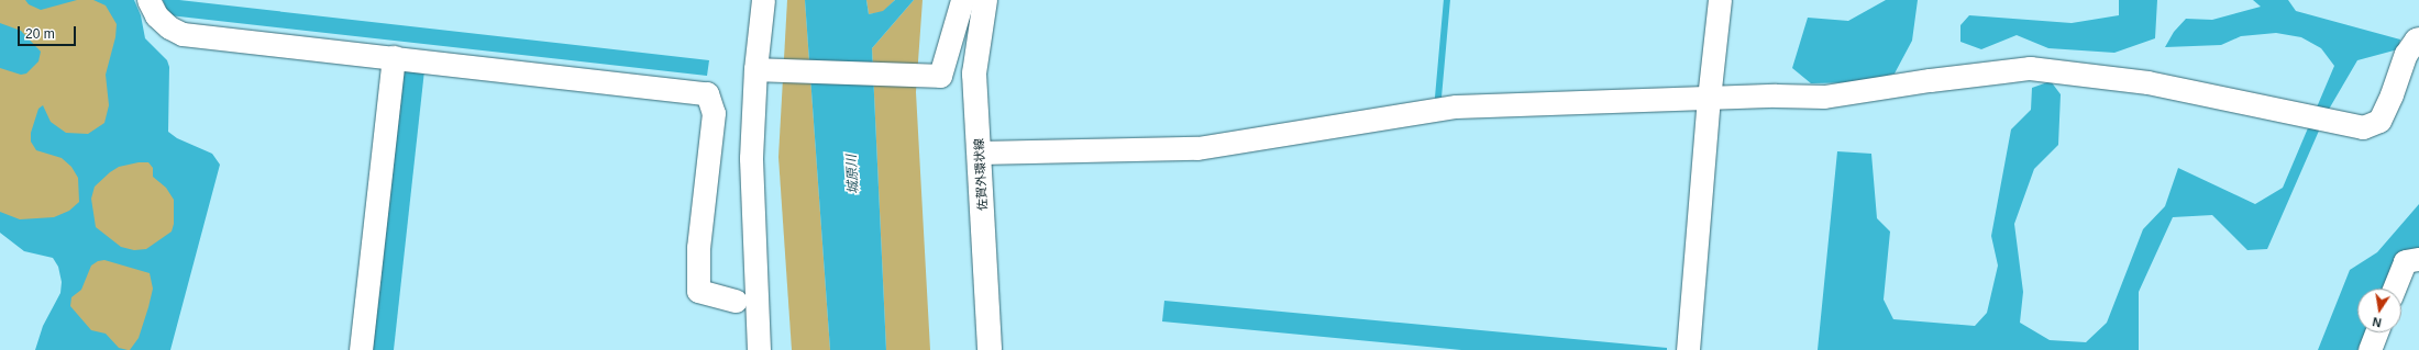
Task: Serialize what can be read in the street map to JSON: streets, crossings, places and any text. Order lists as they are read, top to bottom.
{
  "streets": {
    "main road": ["佐賀外環状線"]
  },
  "water": ["城原川"],
  "scale_bar": "20 m",
  "north": "bottom"
}
